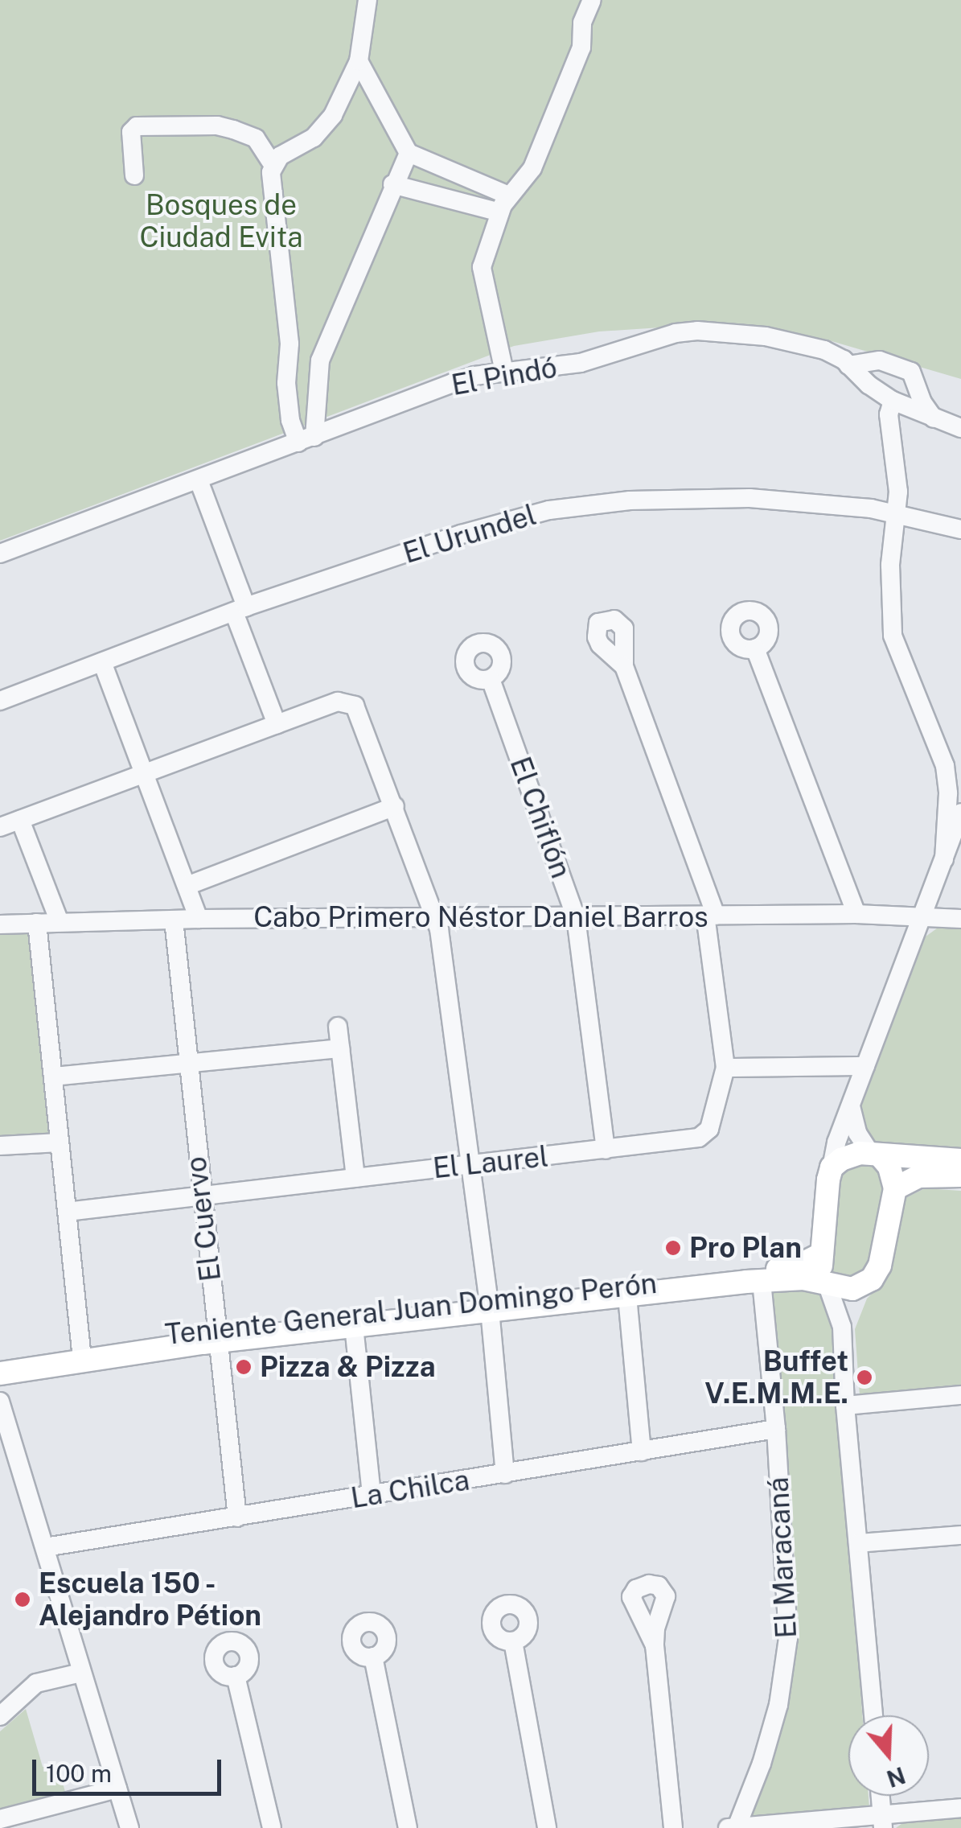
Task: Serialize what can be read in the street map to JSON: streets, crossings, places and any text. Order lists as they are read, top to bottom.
{
  "streets": {
    "main road": ["Teniente General Juan Domingo Perón"],
    "street": [
      "El Pindó",
      "El Urundel",
      "El Chiflón",
      "Cabo Primero Néstor Daniel Barros",
      "El Laurel",
      "El Cuervo",
      "La Chilca",
      "El Maracaná"
    ]
  },
  "crossings": [
    ["El Chiflón", "Cabo Primero Néstor Daniel Barros"],
    ["El Chiflón", "El Laurel"],
    ["Cabo Primero Néstor Daniel Barros", "El Cuervo"],
    ["El Laurel", "El Cuervo"],
    ["El Cuervo", "Teniente General Juan Domingo Perón"],
    ["El Cuervo", "La Chilca"],
    ["Teniente General Juan Domingo Perón", "El Maracaná"],
    ["La Chilca", "El Maracaná"]
  ],
  "parks": ["Bosques de Ciudad Evita"],
  "places": [
    "Pro Plan",
    "Pizza & Pizza",
    "Buffet V.E.M.M.E.",
    "Escuela 150 - Alejandro Pétion"
  ],
  "scale_bar": "100 m",
  "north": "bottom"
}
